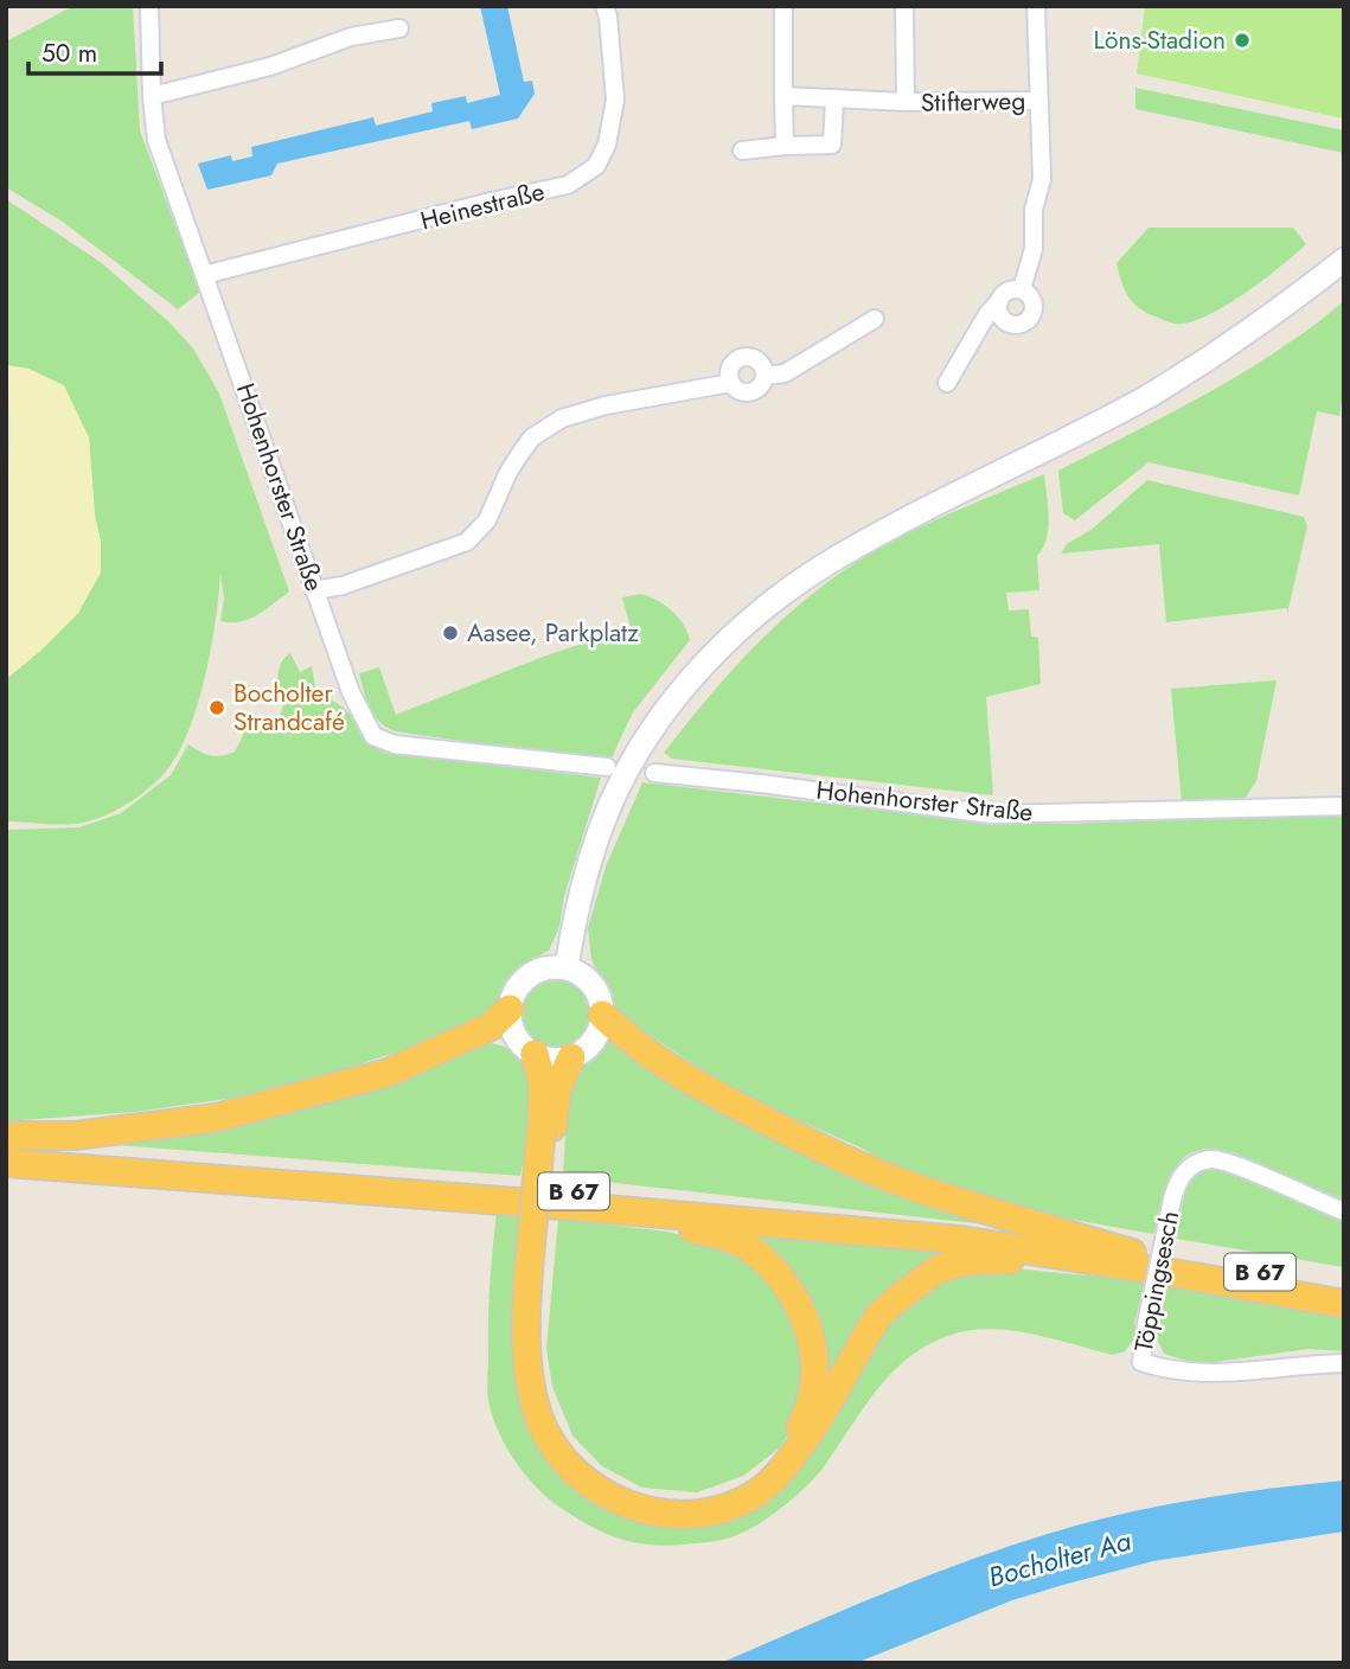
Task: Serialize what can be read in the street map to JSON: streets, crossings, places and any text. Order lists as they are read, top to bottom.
{
  "streets": {
    "highway": ["B 67"],
    "street": [
      "Stifterweg",
      "Heinestraße",
      "Hohenhorster Straße",
      "Töppingsesch"
    ]
  },
  "crossings": [
    ["Heinestraße", "Hohenhorster Straße"]
  ],
  "water": ["Bocholter Aa"],
  "places": ["Löns-Stadion", "Aasee, Parkplatz", "Bocholter Strandcafé"],
  "scale_bar": "50 m"
}
